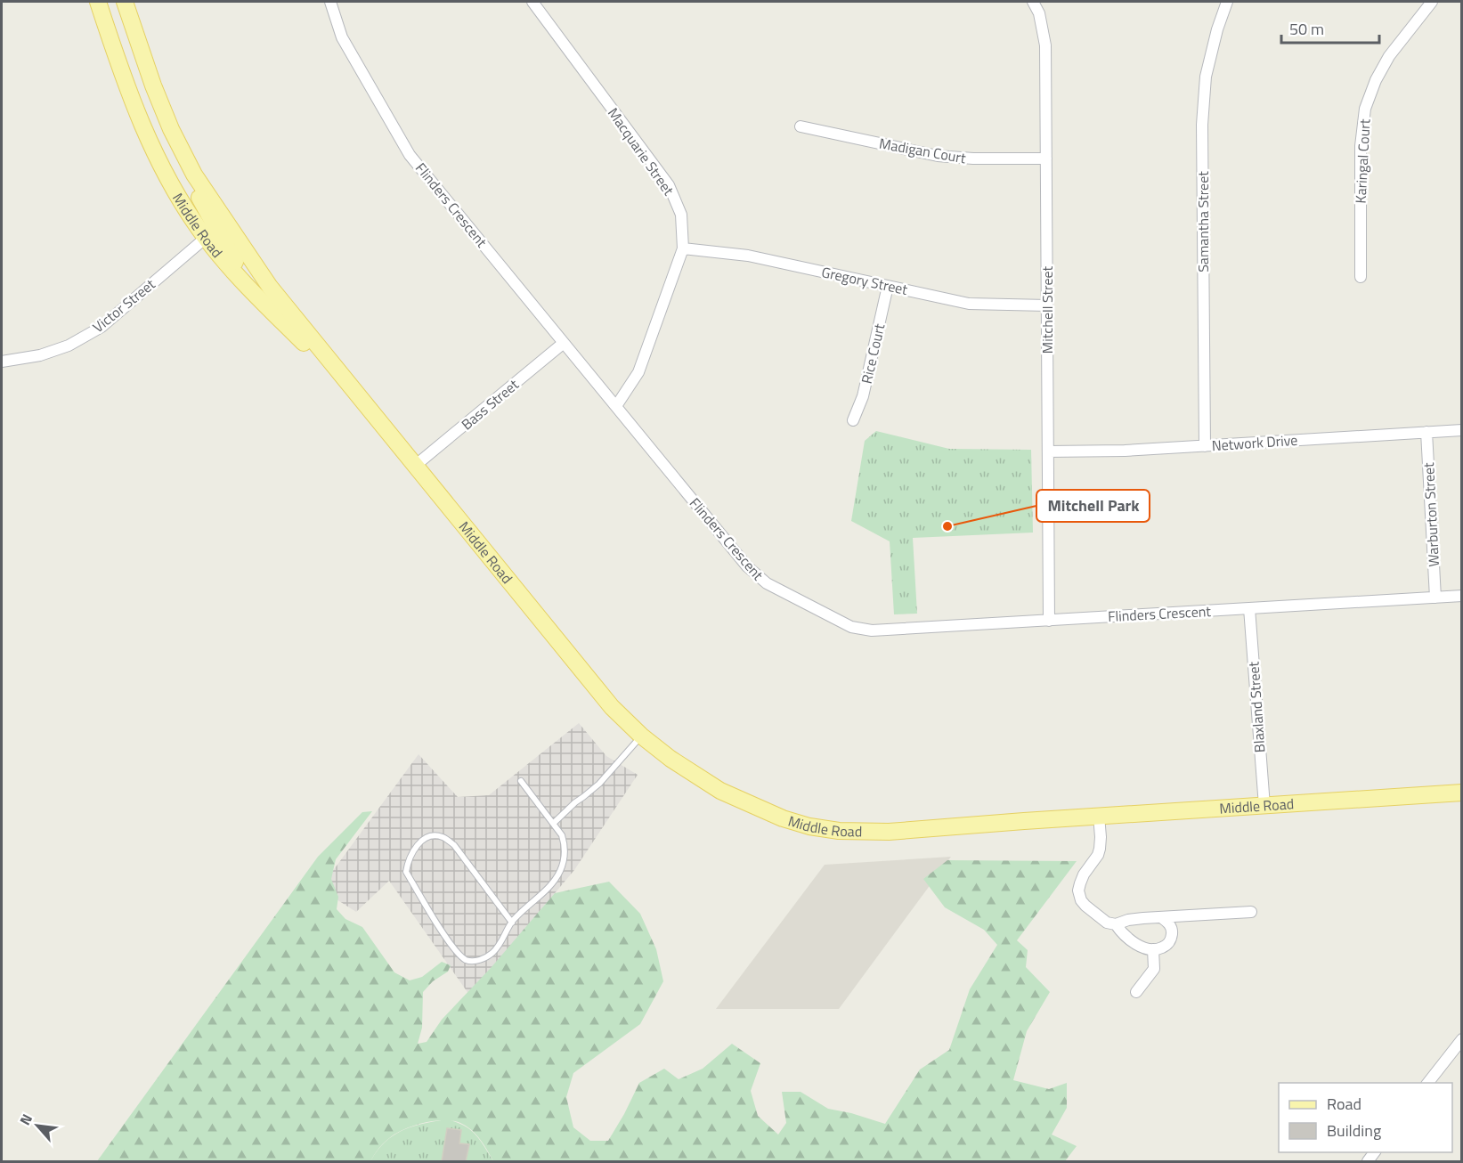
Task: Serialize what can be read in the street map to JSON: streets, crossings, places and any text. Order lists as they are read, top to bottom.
{
  "streets": {
    "main road": ["Middle Road"],
    "street": [
      "Madigan Court",
      "Macquarie Street",
      "Karingal Court",
      "Flinders Crescent",
      "Samantha Street",
      "Gregory Street",
      "Victor Street",
      "Mitchell Street",
      "Rice Court",
      "Bass Street",
      "Network Drive",
      "Warburton Street",
      "Blaxland Street"
    ]
  },
  "crossings": [
    ["Madigan Court", "Mitchell Street"],
    ["Macquarie Street", "Flinders Crescent"],
    ["Macquarie Street", "Gregory Street"],
    ["Flinders Crescent", "Mitchell Street"],
    ["Flinders Crescent", "Bass Street"],
    ["Flinders Crescent", "Warburton Street"],
    ["Flinders Crescent", "Blaxland Street"],
    ["Samantha Street", "Network Drive"],
    ["Middle Road", "Victor Street"],
    ["Middle Road", "Bass Street"],
    ["Middle Road", "Blaxland Street"],
    ["Gregory Street", "Mitchell Street"],
    ["Gregory Street", "Rice Court"],
    ["Mitchell Street", "Network Drive"],
    ["Network Drive", "Warburton Street"]
  ],
  "places": ["Mitchell Park"],
  "legend": ["Road", "Building"],
  "scale_bar": "50 m",
  "north": "top left"
}
